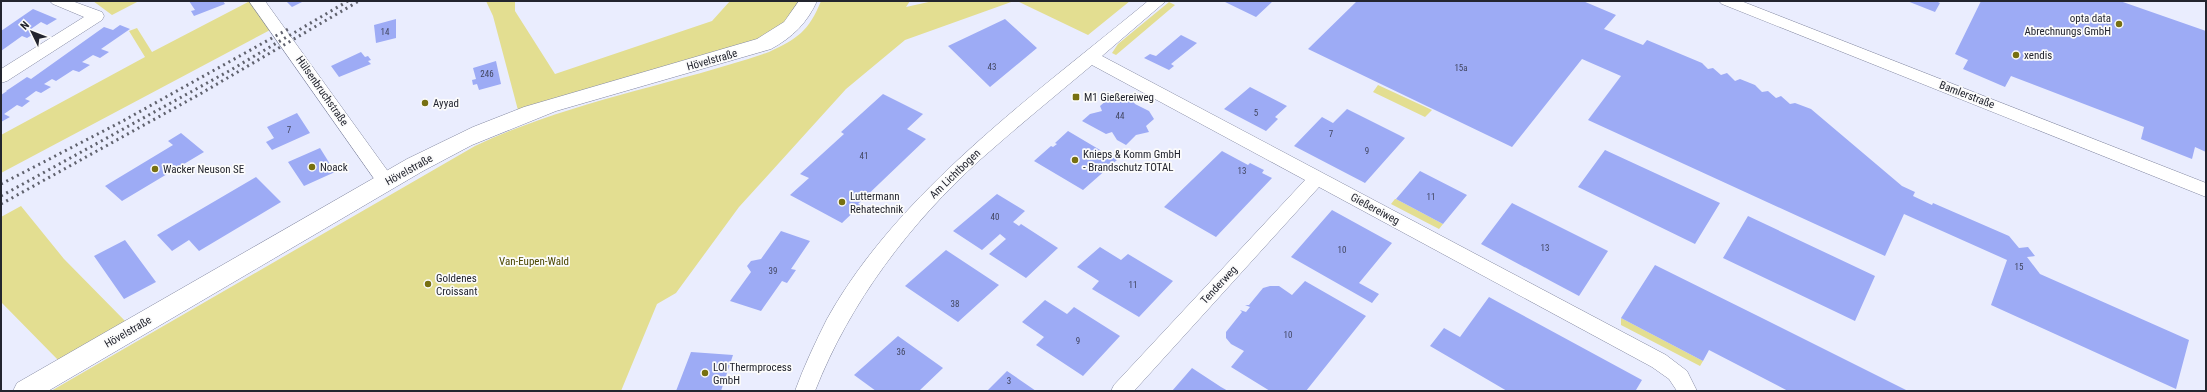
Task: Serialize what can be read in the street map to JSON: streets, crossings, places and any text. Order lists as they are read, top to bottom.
{
  "streets": {
    "main road": ["Hövelstraße"],
    "street": [
      "Hülsenbruchstraße",
      "Bamlerstraße",
      "Am Lichtbogen",
      "Gießereiweg",
      "Tenderweg"
    ]
  },
  "crossings": [
    ["Hövelstraße", "Hülsenbruchstraße"],
    ["Am Lichtbogen", "Gießereiweg"],
    ["Gießereiweg", "Tenderweg"]
  ],
  "parks": ["Van-Eupen-Wald"],
  "places": {
    "other": [
      "opta data Abrechnungs GmbH",
      "xendis",
      "Ayyad",
      "Knieps & Komm GmbH - Brandschutz TOTAL",
      "Noack",
      "Wacker Neuson SE",
      "Luttermann Rehatechnik",
      "Goldenes Croissant",
      "LOI Thermprocess GmbH"
    ],
    "transit": ["M1 Gießereiweg"]
  },
  "house_numbers": [
    "14",
    "43",
    "15a",
    "246",
    "5",
    "44",
    "7",
    "7",
    "9",
    "41",
    "13",
    "11",
    "40",
    "13",
    "10",
    "15",
    "39",
    "11",
    "38",
    "10",
    "9",
    "36",
    "3"
  ],
  "north": "top left"
}
